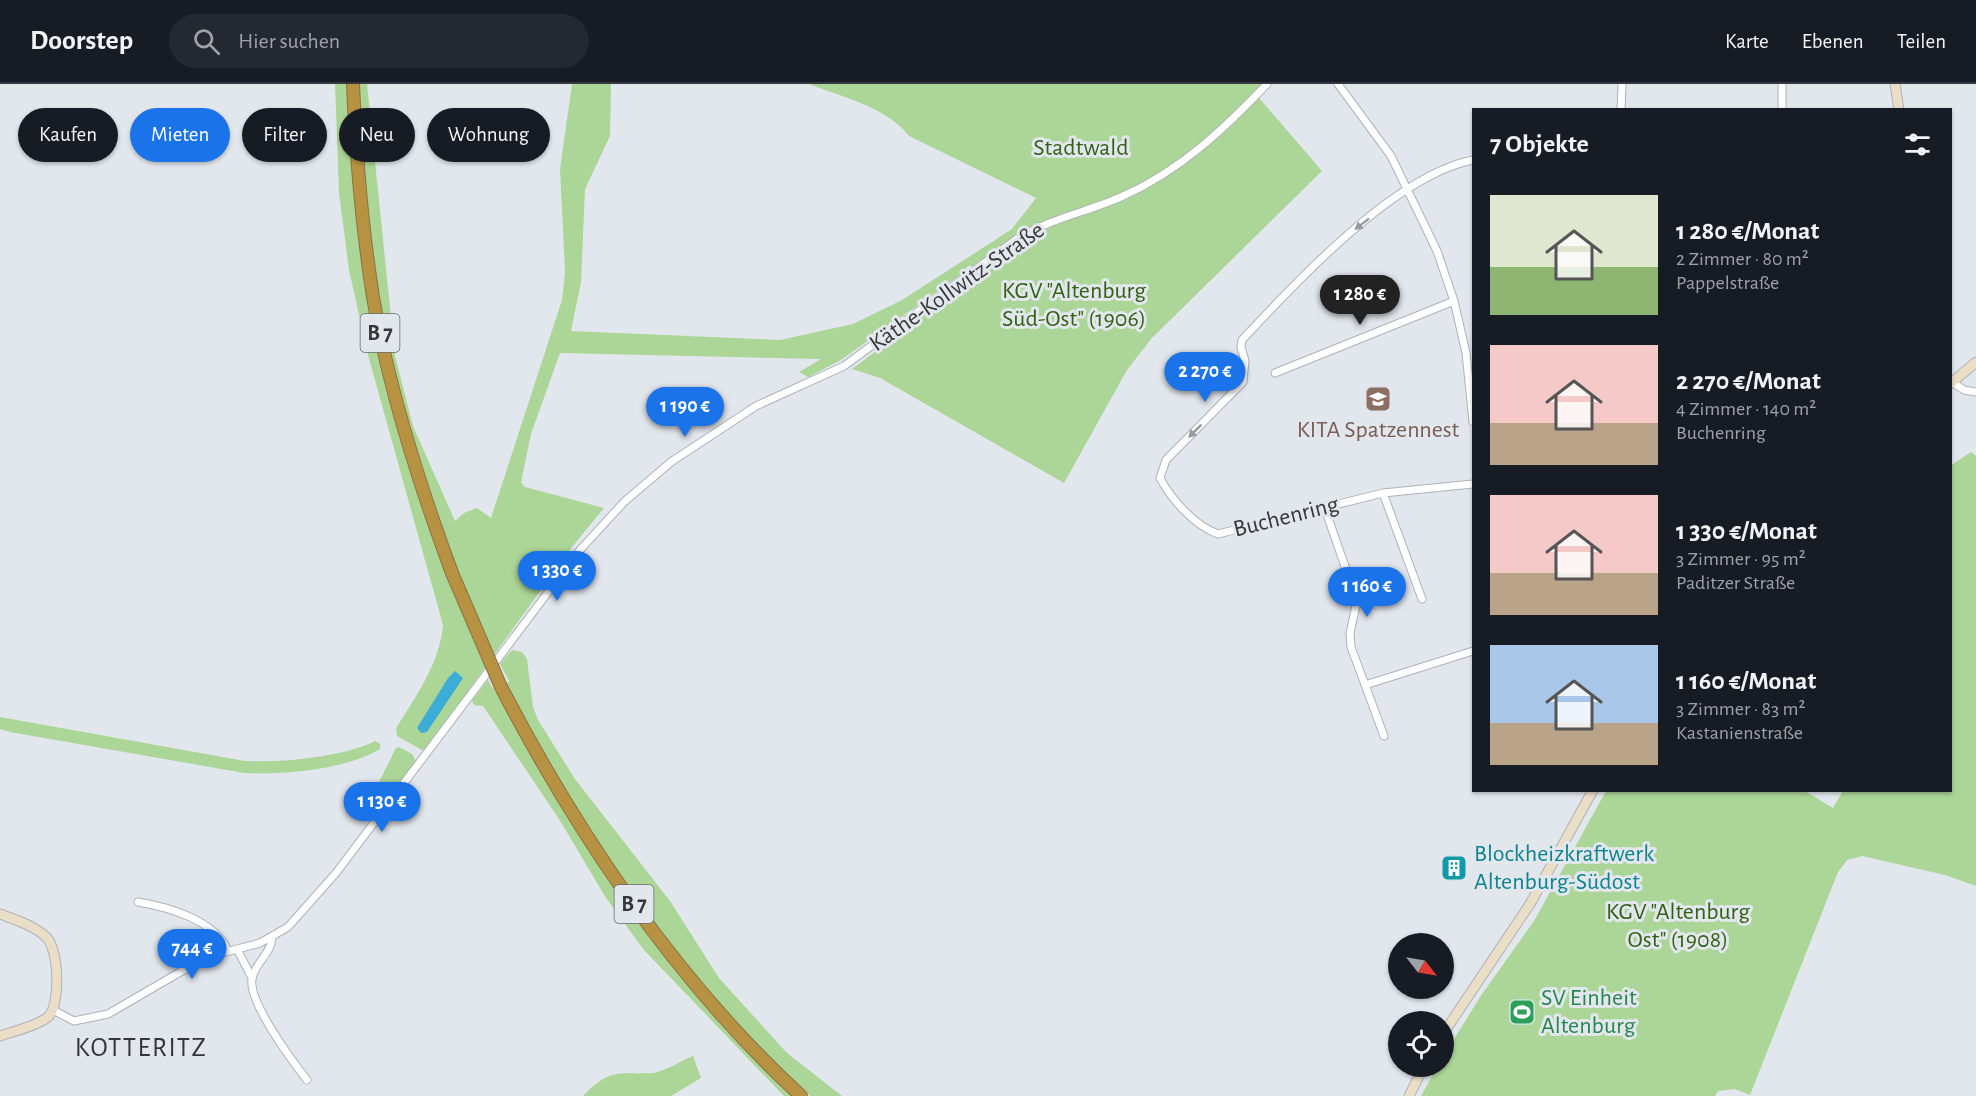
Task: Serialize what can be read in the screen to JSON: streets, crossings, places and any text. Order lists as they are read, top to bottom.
{
  "streets": {
    "highway": ["B 7"],
    "street": ["Käthe-Kollwitz-Straße", "Buchenring"]
  },
  "districts": ["KOTTERITZ"],
  "parks": ["Stadtwald", "KGV \"Altenburg Süd-Ost\" (1906)", "KGV \"Altenburg Ost\" (1908)"],
  "places": {
    "school or university": ["KITA Spatzennest"],
    "building": ["Blockheizkraftwerk Altenburg-Südost"],
    "sports": ["SV Einheit Altenburg"]
  },
  "north": "bottom right",
  "page": {
    "header": "Doorstep",
    "search": "Hier suchen",
    "nav": ["Karte", "Ebenen", "Teilen"],
    "chip": [
      "Kaufen",
      "Mieten",
      "Filter",
      "Neu",
      "Wohnung"
    ],
    "heading": "7 Objekte",
    "list": [
      {
        "name": "1 280 €/Monat",
        "note": "2 Zimmer · 80 m² · Pappelstraße"
      },
      {
        "name": "2 270 €/Monat",
        "note": "4 Zimmer · 140 m² · Buchenring"
      },
      {
        "name": "1 330 €/Monat",
        "note": "3 Zimmer · 95 m² · Paditzer Straße"
      },
      {
        "name": "1 160 €/Monat",
        "note": "3 Zimmer · 83 m² · Kastanienstraße"
      }
    ],
    "price": [
      "1 280 €",
      "2 270 €",
      "1 190 €",
      "1 330 €",
      "1 160 €",
      "1 130 €",
      "744 €"
    ]
  }
}
